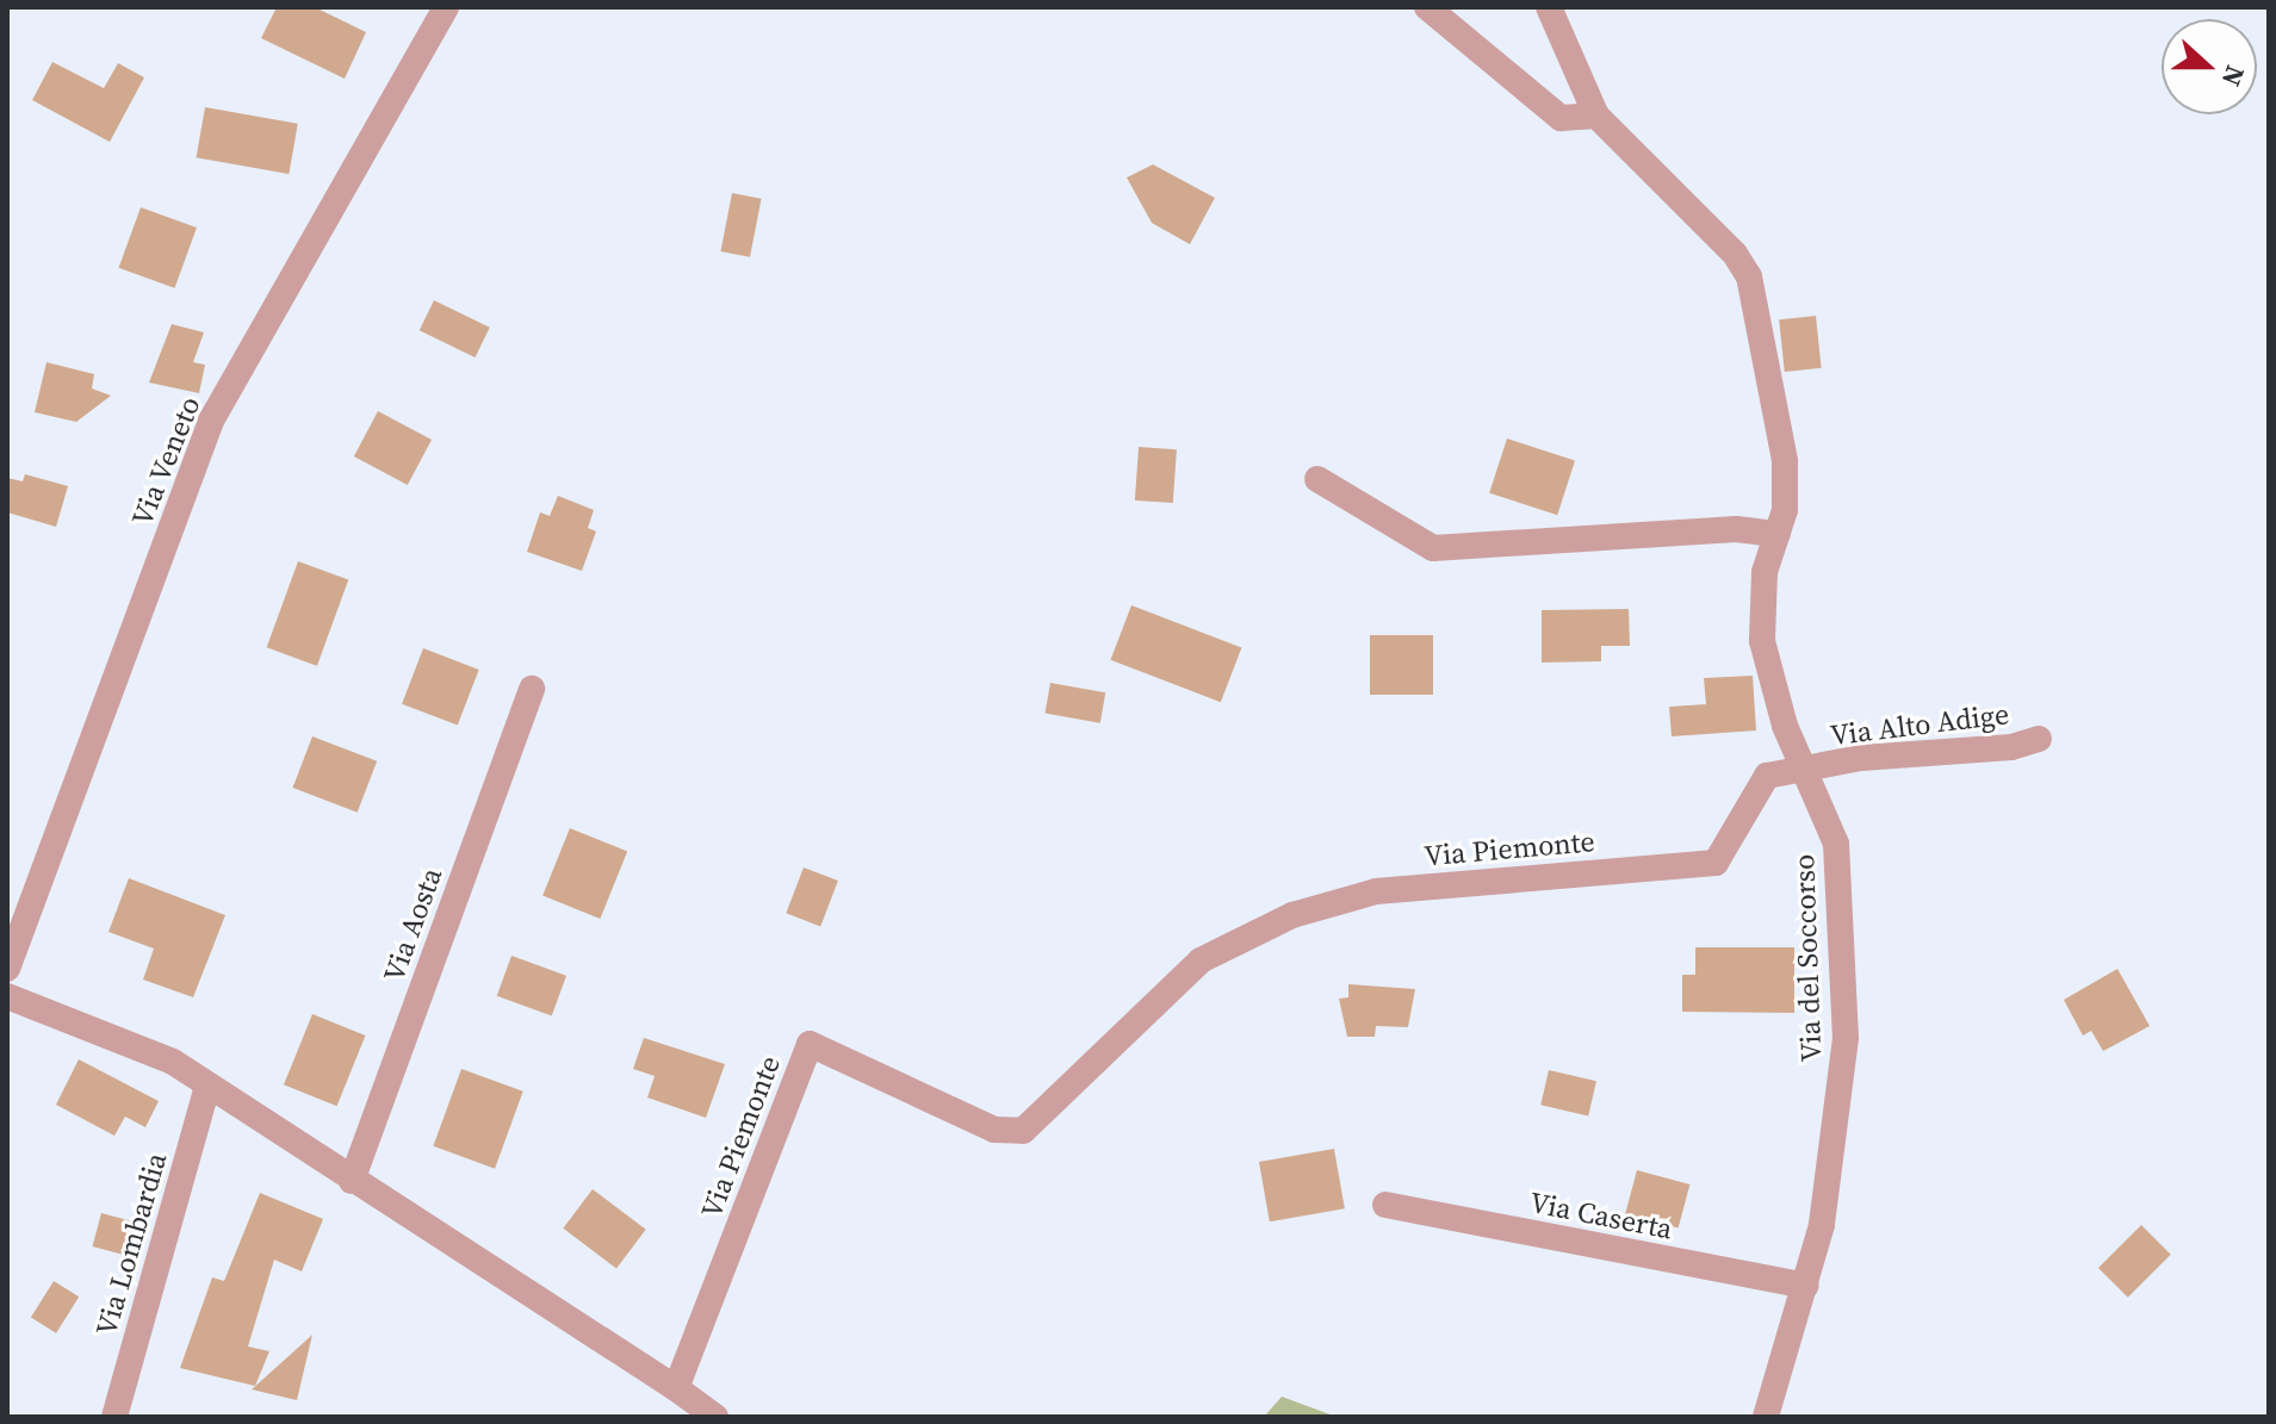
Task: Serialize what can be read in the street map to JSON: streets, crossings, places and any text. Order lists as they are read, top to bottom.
{
  "streets": {
    "street": [
      "Via Veneto",
      "Via Alto Adige",
      "Via Piemonte",
      "Via Aosta",
      "Via del Soccorso",
      "Via Caserta",
      "Via Lombardia"
    ]
  },
  "crossings": [
    ["Via Alto Adige", "Via Piemonte"],
    ["Via Alto Adige", "Via del Soccorso"],
    ["Via Piemonte", "Via del Soccorso"],
    ["Via del Soccorso", "Via Caserta"]
  ],
  "north": "right"
}
